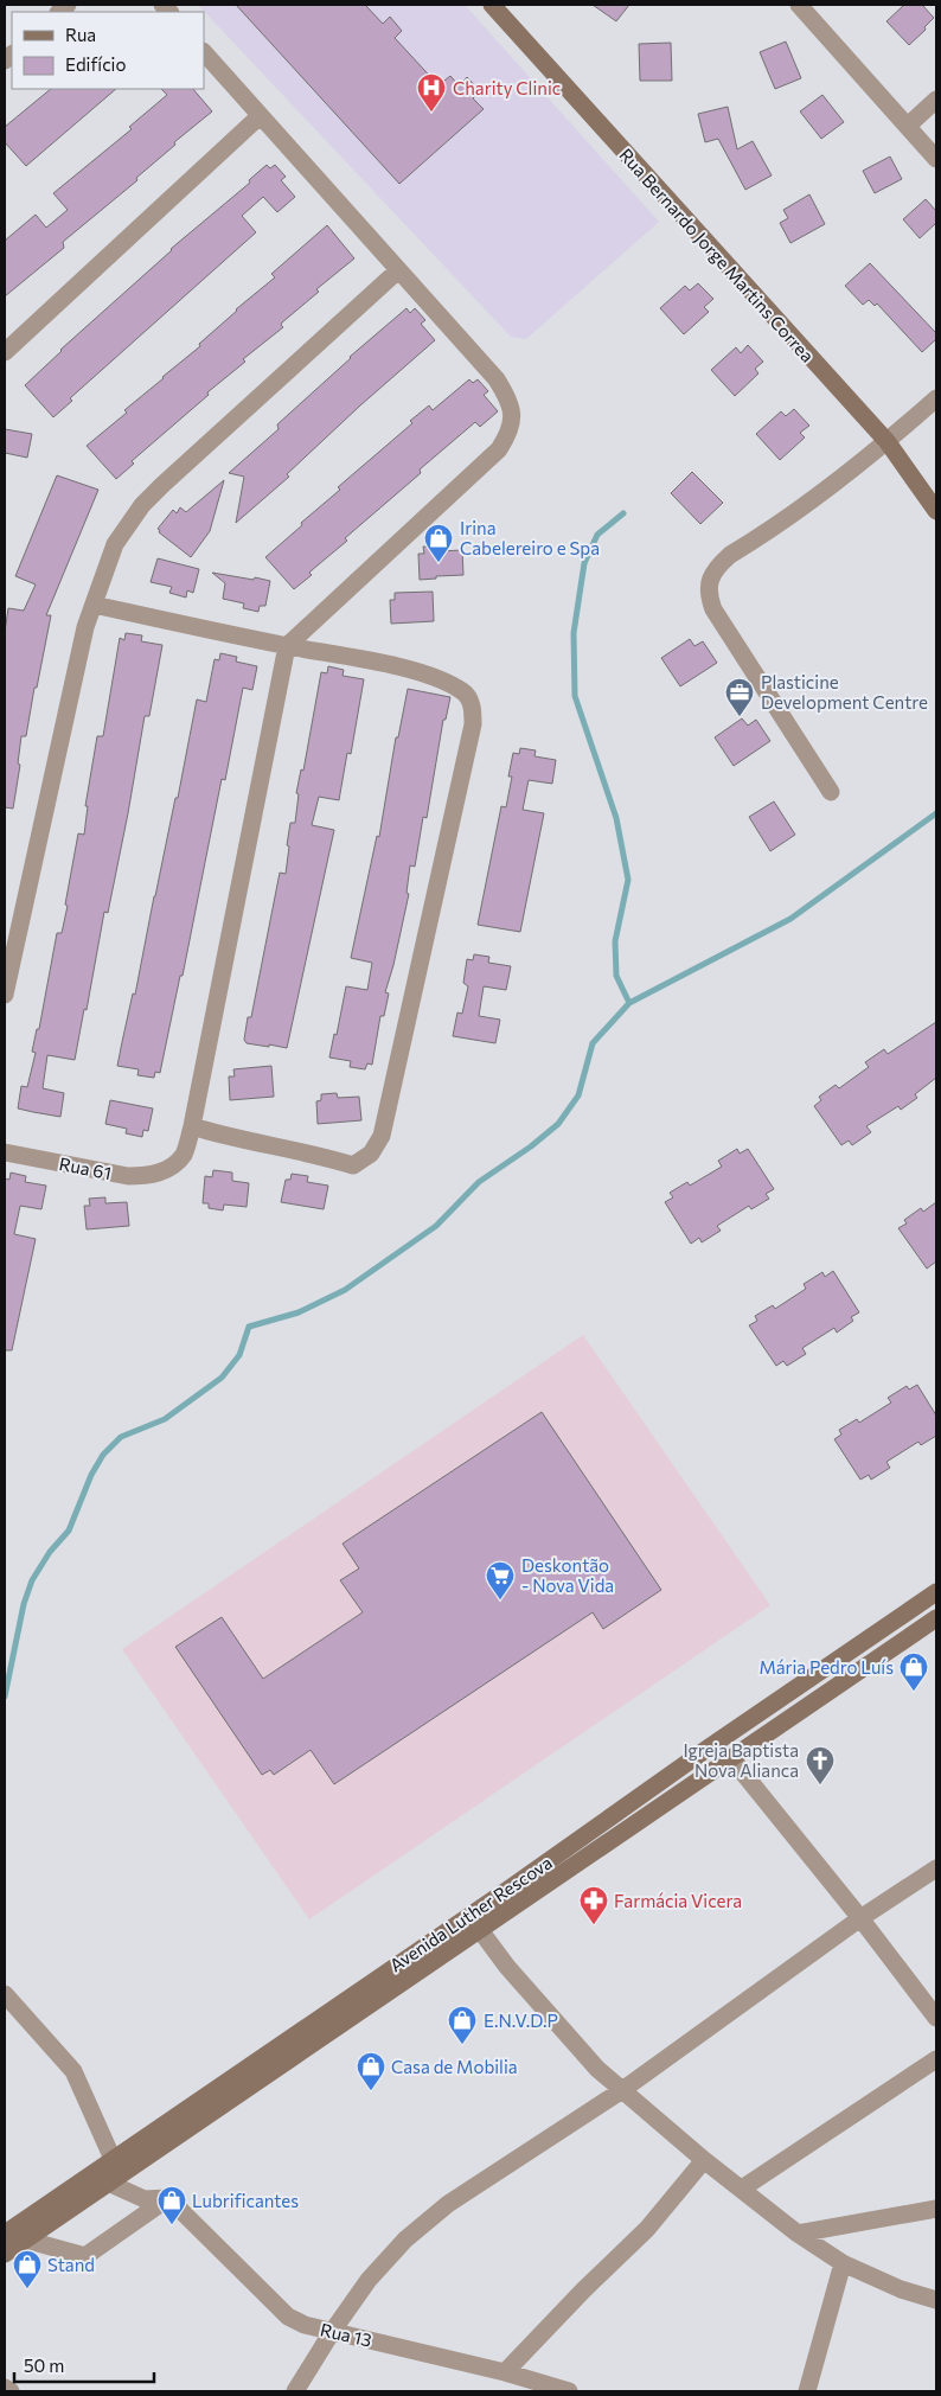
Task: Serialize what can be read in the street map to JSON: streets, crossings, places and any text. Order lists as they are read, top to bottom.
{
  "streets": {
    "main road": ["Rua Bernardo Jorge Martins Correa", "Avenida Luther Rescova"],
    "street": ["Rua 61", "Rua 13"]
  },
  "places": {
    "hospital": ["Charity Clinic"],
    "shop": [
      "Irina Cabelereiro e Spa",
      "Mária Pedro Luís",
      "E.N.V.D.P",
      "Casa de Mobilia",
      "Lubrificantes",
      "Stand"
    ],
    "office": ["Plasticine Development Centre"],
    "supermarket": ["Deskontão - Nova Vida"],
    "church": ["Igreja Baptista Nova Alianca"],
    "pharmacy": ["Farmácia Vicera"]
  },
  "legend": ["Rua", "Edifício"],
  "scale_bar": "50 m"
}
